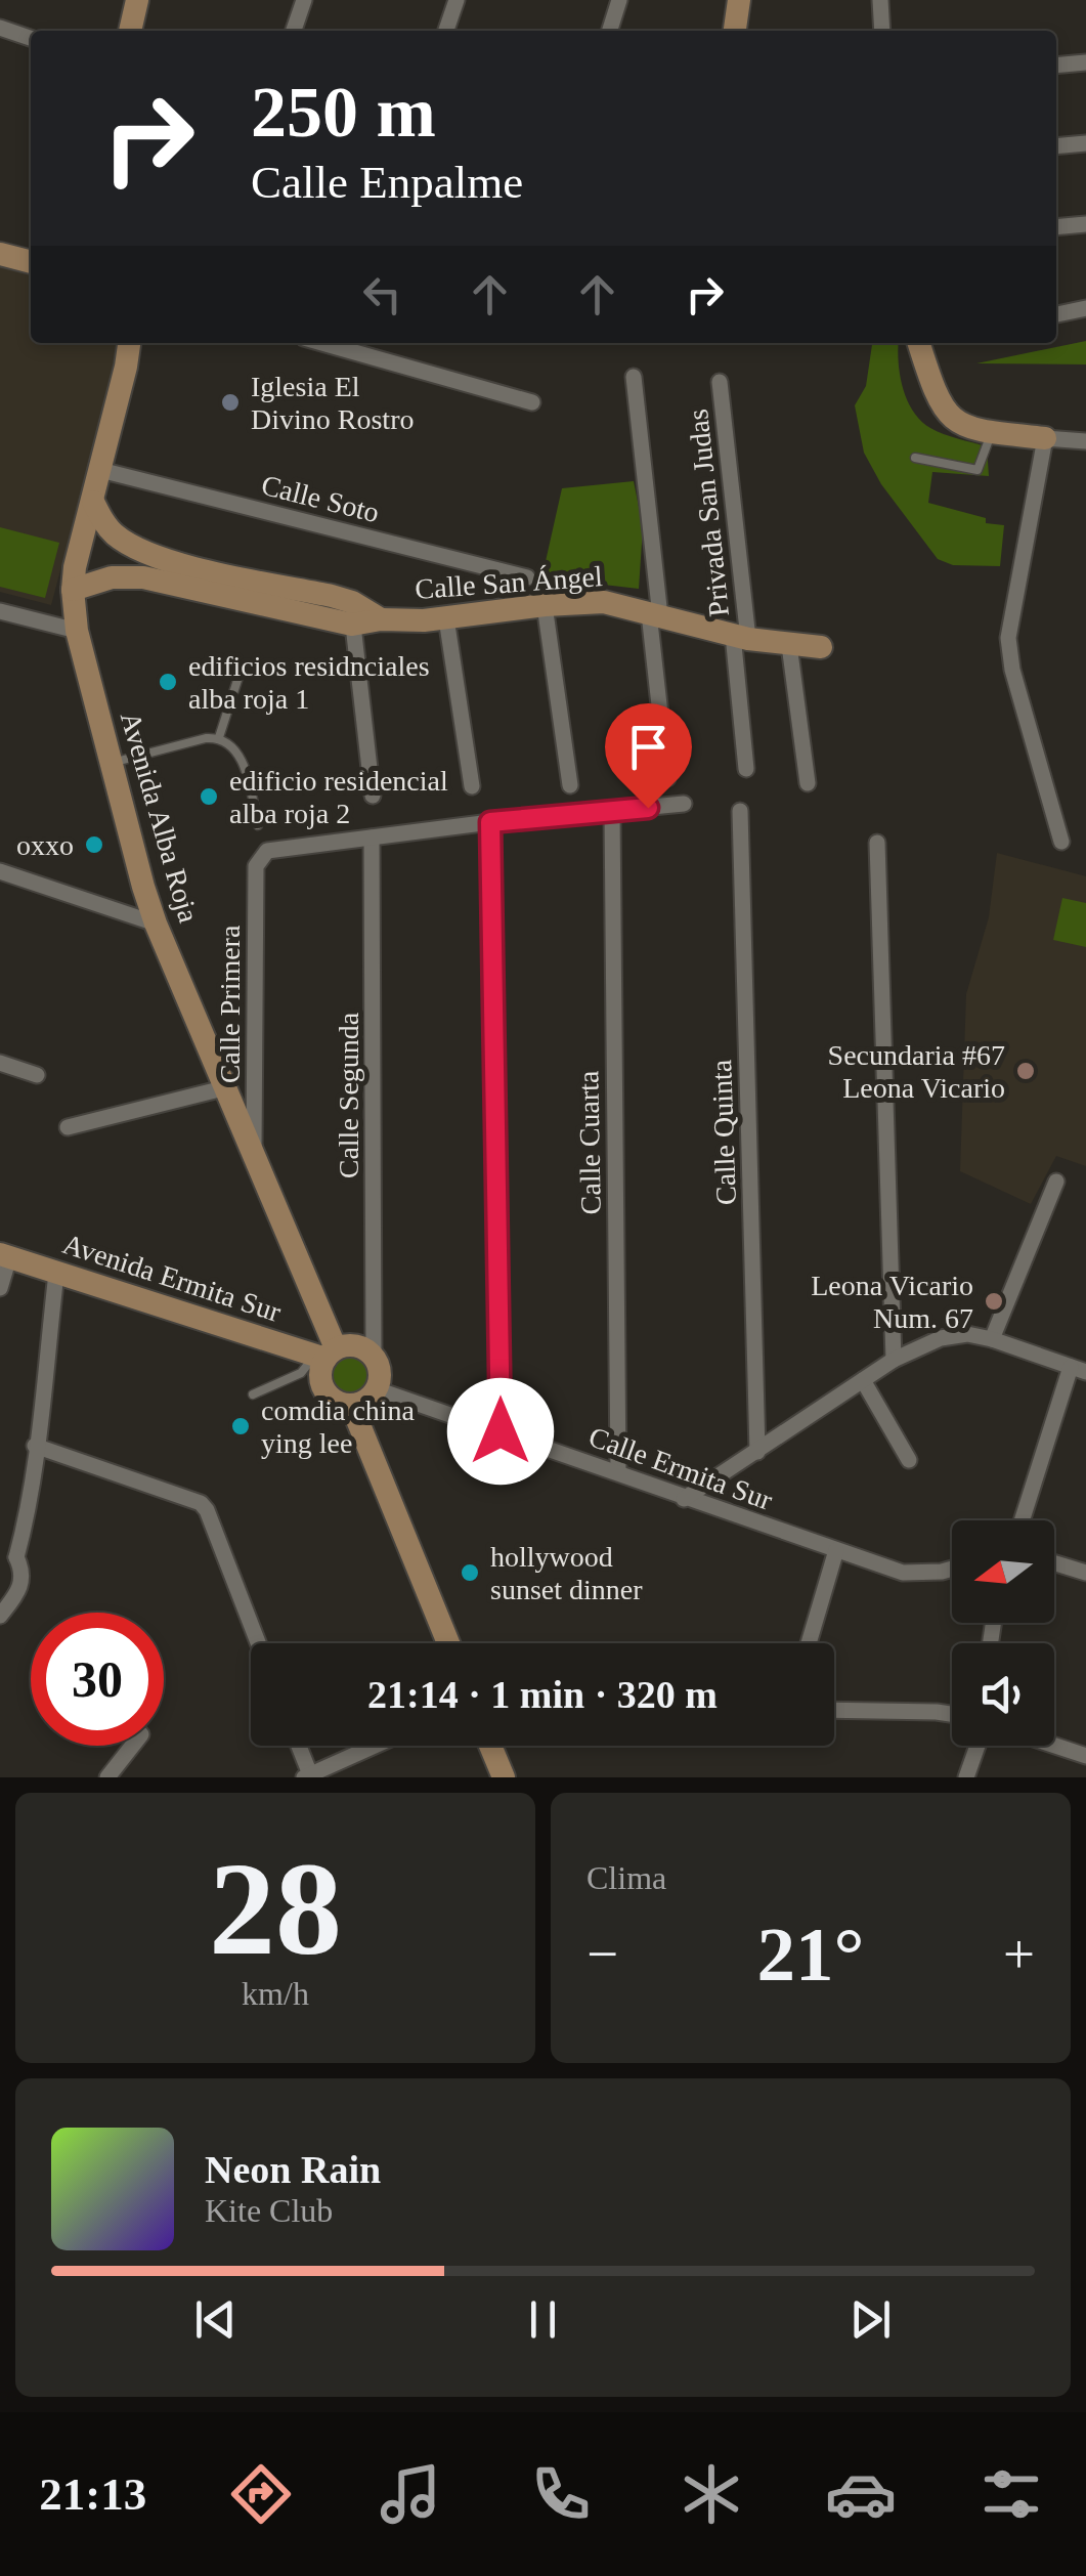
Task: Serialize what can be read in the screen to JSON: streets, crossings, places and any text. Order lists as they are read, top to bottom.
{
  "streets": {
    "main road": ["Calle San Ángel", "Avenida Alba Roja", "Avenida Ermita Sur"],
    "street": [
      "Calle Soto",
      "Privada San Judas",
      "Calle Primera",
      "Calle Segunda",
      "Calle Quinta",
      "Calle Cuarta",
      "Calle Ermita Sur"
    ]
  },
  "crossings": [
    ["Calle Soto", "Avenida Alba Roja"],
    ["Privada San Judas", "Calle San Ángel"],
    ["Calle San Ángel", "Avenida Alba Roja"],
    ["Avenida Alba Roja", "Calle Primera"],
    ["Avenida Alba Roja", "Calle Segunda"],
    ["Avenida Alba Roja", "Avenida Ermita Sur"],
    ["Avenida Alba Roja", "Calle Ermita Sur"],
    ["Calle Primera", "Calle Segunda"],
    ["Calle Segunda", "Avenida Ermita Sur"],
    ["Calle Segunda", "Calle Ermita Sur"],
    ["Calle Cuarta", "Calle Ermita Sur"],
    ["Avenida Ermita Sur", "Calle Ermita Sur"]
  ],
  "places": [
    "Iglesia El Divino Rostro",
    "edificios residnciales alba roja 1",
    "edificio residencial alba roja 2",
    "oxxo",
    "Secundaria #67 Leona Vicario",
    "Leona Vicario Num. 67",
    "comdia china ying lee",
    "hollywood sunset dinner"
  ],
  "north": "left",
  "page": {
    "turn": ["250 m", "Calle Enpalme"],
    "limit": "30",
    "trip": "21:14 · 1 min · 320 m",
    "tile": [
      ["28", "km/h"],
      "Clima"
    ],
    "heat": ["−", "21°", "+"],
    "song": ["Neon Rain", "Kite Club"],
    "tabs": "21:13"
  }
}
